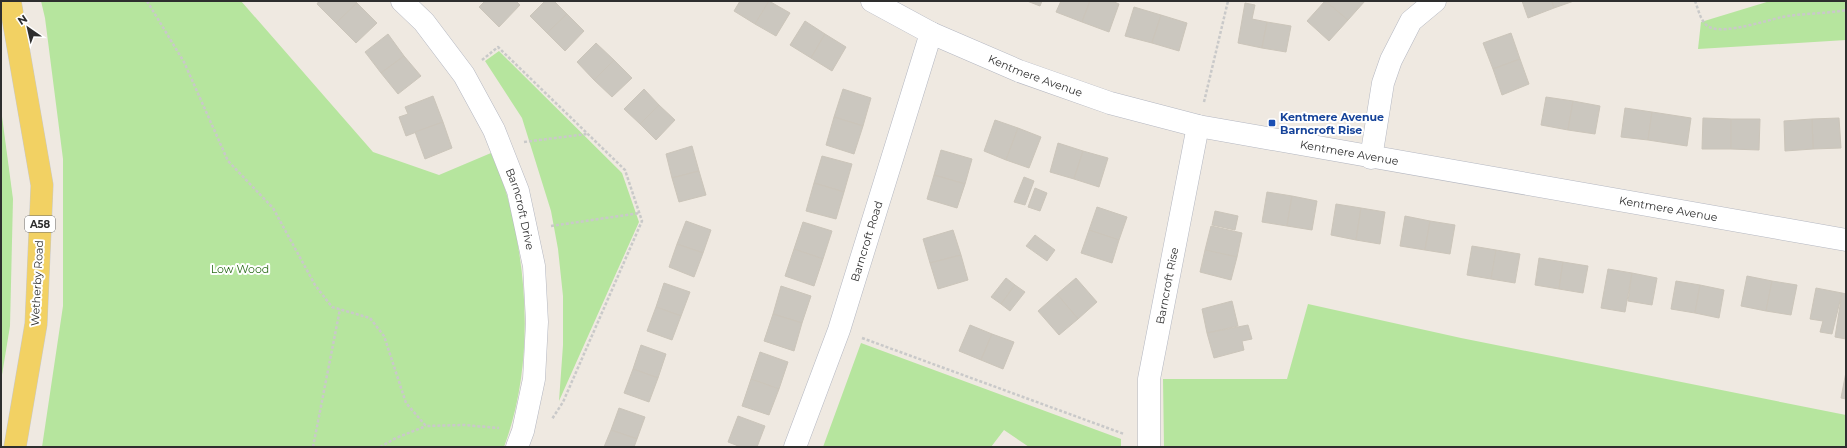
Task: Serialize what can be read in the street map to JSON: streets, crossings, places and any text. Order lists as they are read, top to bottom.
{
  "streets": {
    "main road": ["A58", "Wetherby Road"],
    "street": [
      "Kentmere Avenue",
      "Barncroft Drive",
      "Barncroft Road",
      "Barncroft Rise"
    ]
  },
  "crossings": [
    ["Kentmere Avenue", "Barncroft Road"],
    ["Kentmere Avenue", "Barncroft Rise"]
  ],
  "parks": ["Low Wood"],
  "places": {
    "transit": ["Kentmere Avenue Barncroft Rise"]
  },
  "north": "top left"
}
